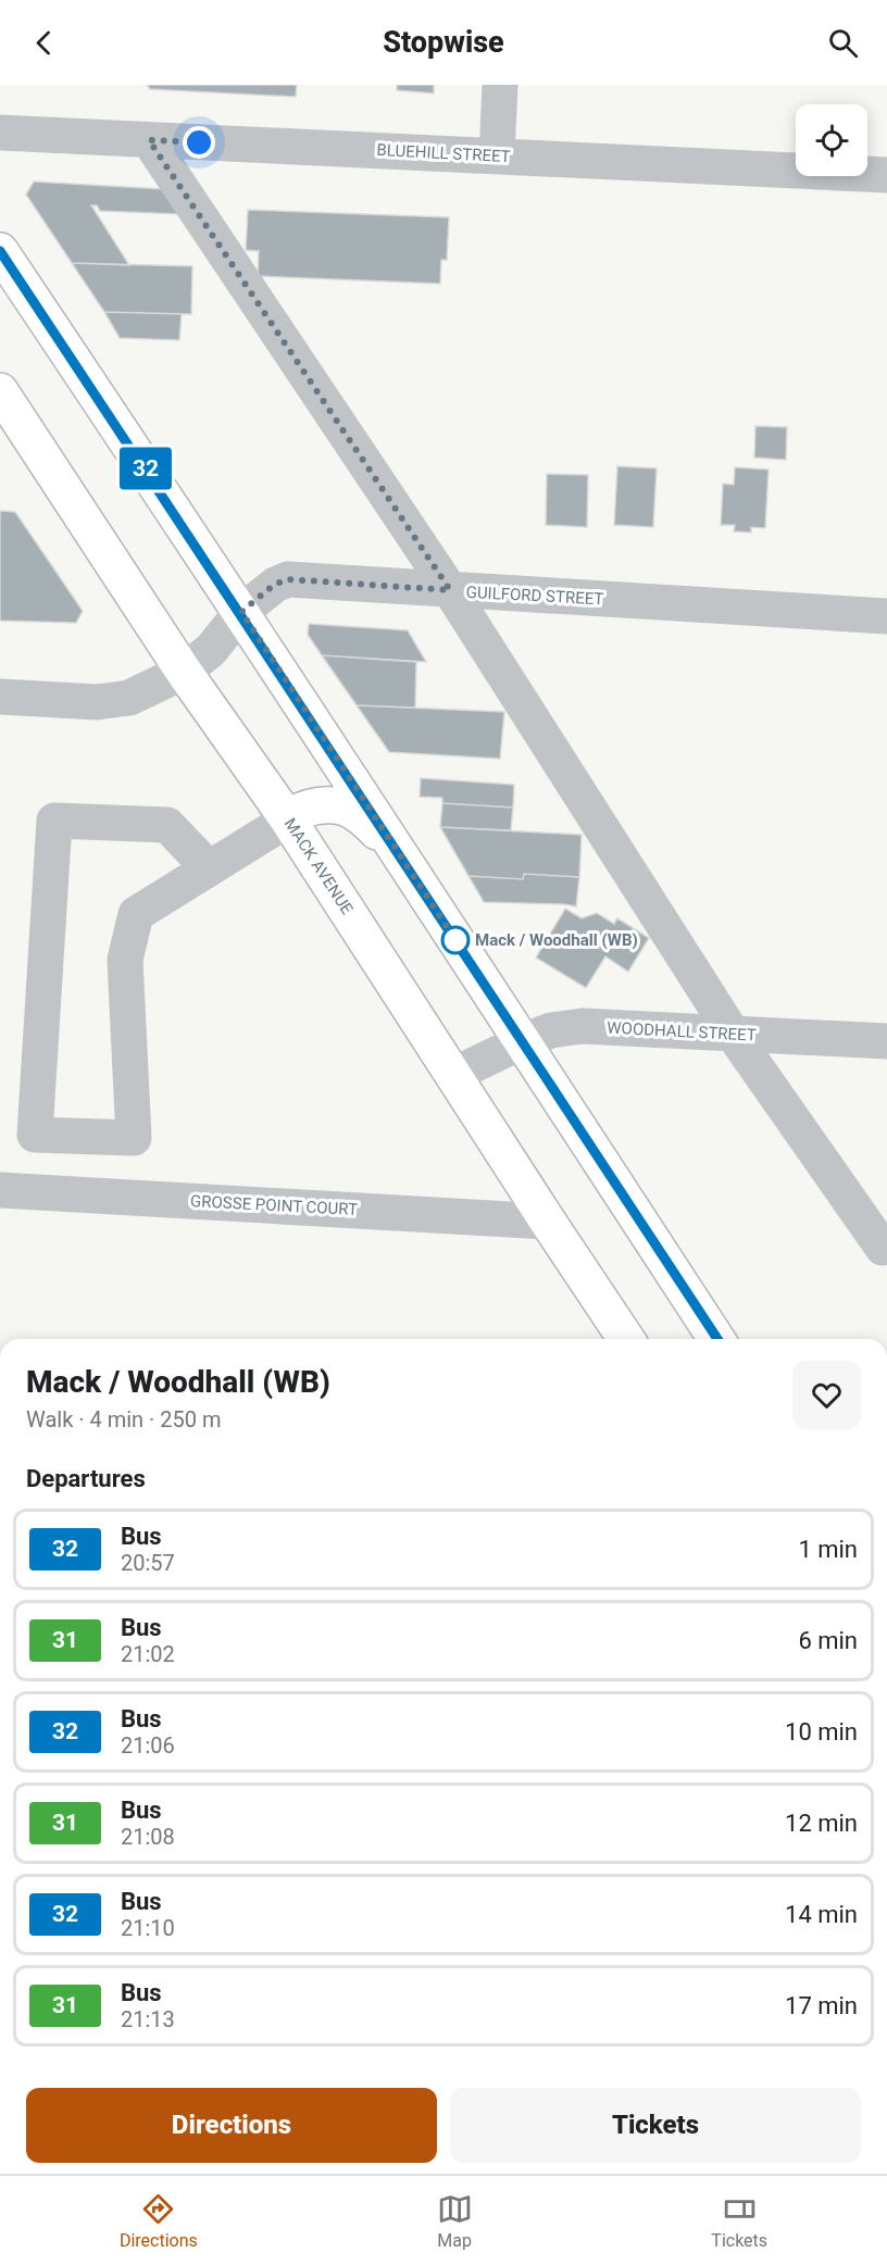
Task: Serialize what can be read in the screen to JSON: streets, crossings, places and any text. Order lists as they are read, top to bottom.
{
  "streets": {
    "main road": ["MACK AVENUE"],
    "street": [
      "BLUEHILL STREET",
      "GUILFORD STREET",
      "WOODHALL STREET",
      "GROSSE POINT COURT"
    ]
  },
  "crossings": [
    ["GUILFORD STREET", "MACK AVENUE"],
    ["MACK AVENUE", "WOODHALL STREET"],
    ["MACK AVENUE", "GROSSE POINT COURT"]
  ],
  "places": ["Mack / Woodhall (WB)"],
  "lines": ["bus line 32"],
  "page": {
    "header": "Stopwise",
    "on_map": "32",
    "heading": [
      ["Mack / Woodhall (WB)", "Walk · 4 min · 250 m"],
      "Departures"
    ],
    "list": [
      {
        "mark": "32",
        "name": "Bus",
        "note": "20:57",
        "value": "1 min"
      },
      {
        "mark": "31",
        "name": "Bus",
        "note": "21:02",
        "value": "6 min"
      },
      {
        "mark": "32",
        "name": "Bus",
        "note": "21:06",
        "value": "10 min"
      },
      {
        "mark": "31",
        "name": "Bus",
        "note": "21:08",
        "value": "12 min"
      },
      {
        "mark": "32",
        "name": "Bus",
        "note": "21:10",
        "value": "14 min"
      },
      {
        "mark": "31",
        "name": "Bus",
        "note": "21:13",
        "value": "17 min"
      }
    ],
    "buttons": ["Directions", "Tickets"],
    "tabs": ["Directions", "Map", "Tickets"]
  }
}
